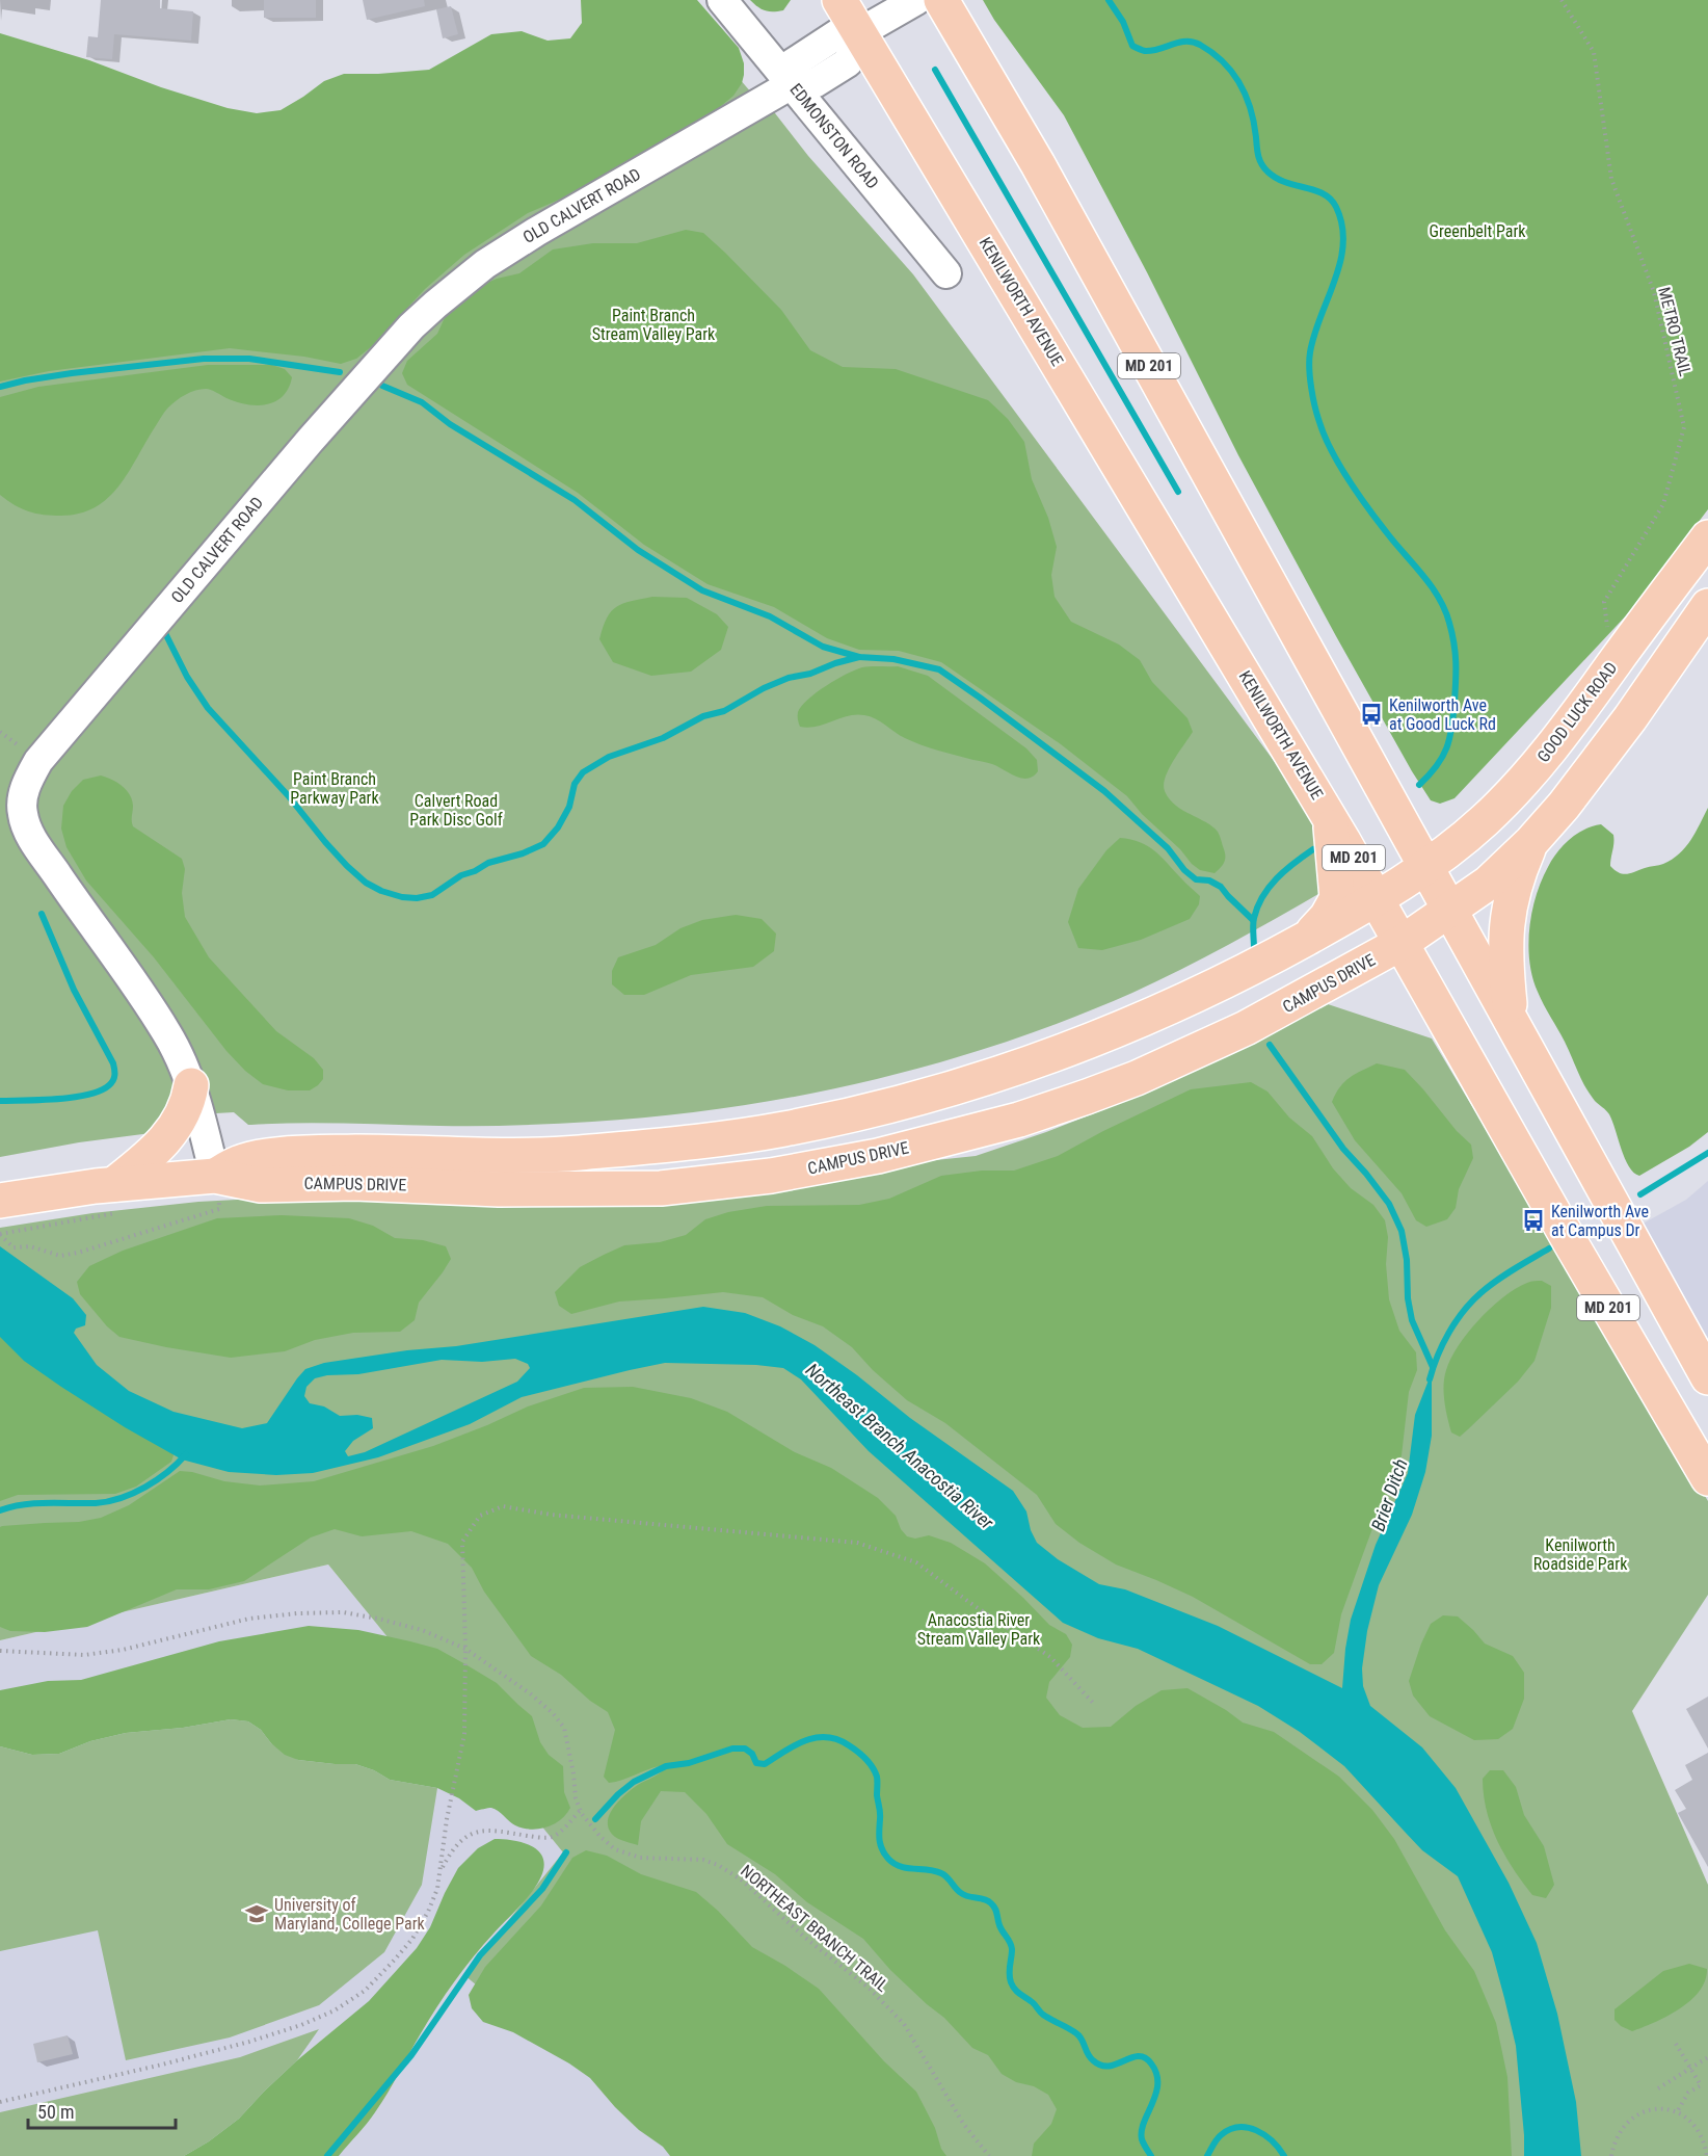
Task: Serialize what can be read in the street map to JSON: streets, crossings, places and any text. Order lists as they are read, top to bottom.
{
  "streets": {
    "main road": [
      "KENILWORTH AVENUE",
      "MD 201",
      "GOOD LUCK ROAD",
      "CAMPUS DRIVE"
    ],
    "street": ["EDMONSTON ROAD", "OLD CALVERT ROAD"],
    "path": ["METRO TRAIL", "NORTHEAST BRANCH TRAIL"]
  },
  "crossings": [
    ["EDMONSTON ROAD", "OLD CALVERT ROAD"],
    ["OLD CALVERT ROAD", "KENILWORTH AVENUE"],
    ["OLD CALVERT ROAD", "CAMPUS DRIVE"],
    ["KENILWORTH AVENUE", "CAMPUS DRIVE"],
    ["METRO TRAIL", "GOOD LUCK ROAD"],
    ["MD 201", "GOOD LUCK ROAD"],
    ["MD 201", "CAMPUS DRIVE"],
    ["GOOD LUCK ROAD", "CAMPUS DRIVE"]
  ],
  "water": ["Northeast Branch Anacostia River", "Brier Ditch"],
  "parks": [
    "Greenbelt Park",
    "Paint Branch Stream Valley Park",
    "Paint Branch Parkway Park",
    "Calvert Road Park Disc Golf",
    "Kenilworth Roadside Park",
    "Anacostia River Stream Valley Park"
  ],
  "places": {
    "bus stop": ["Kenilworth Ave at Good Luck Rd", "Kenilworth Ave at Campus Dr"],
    "school or university": ["University of Maryland, College Park"]
  },
  "scale_bar": "50 m"
}
